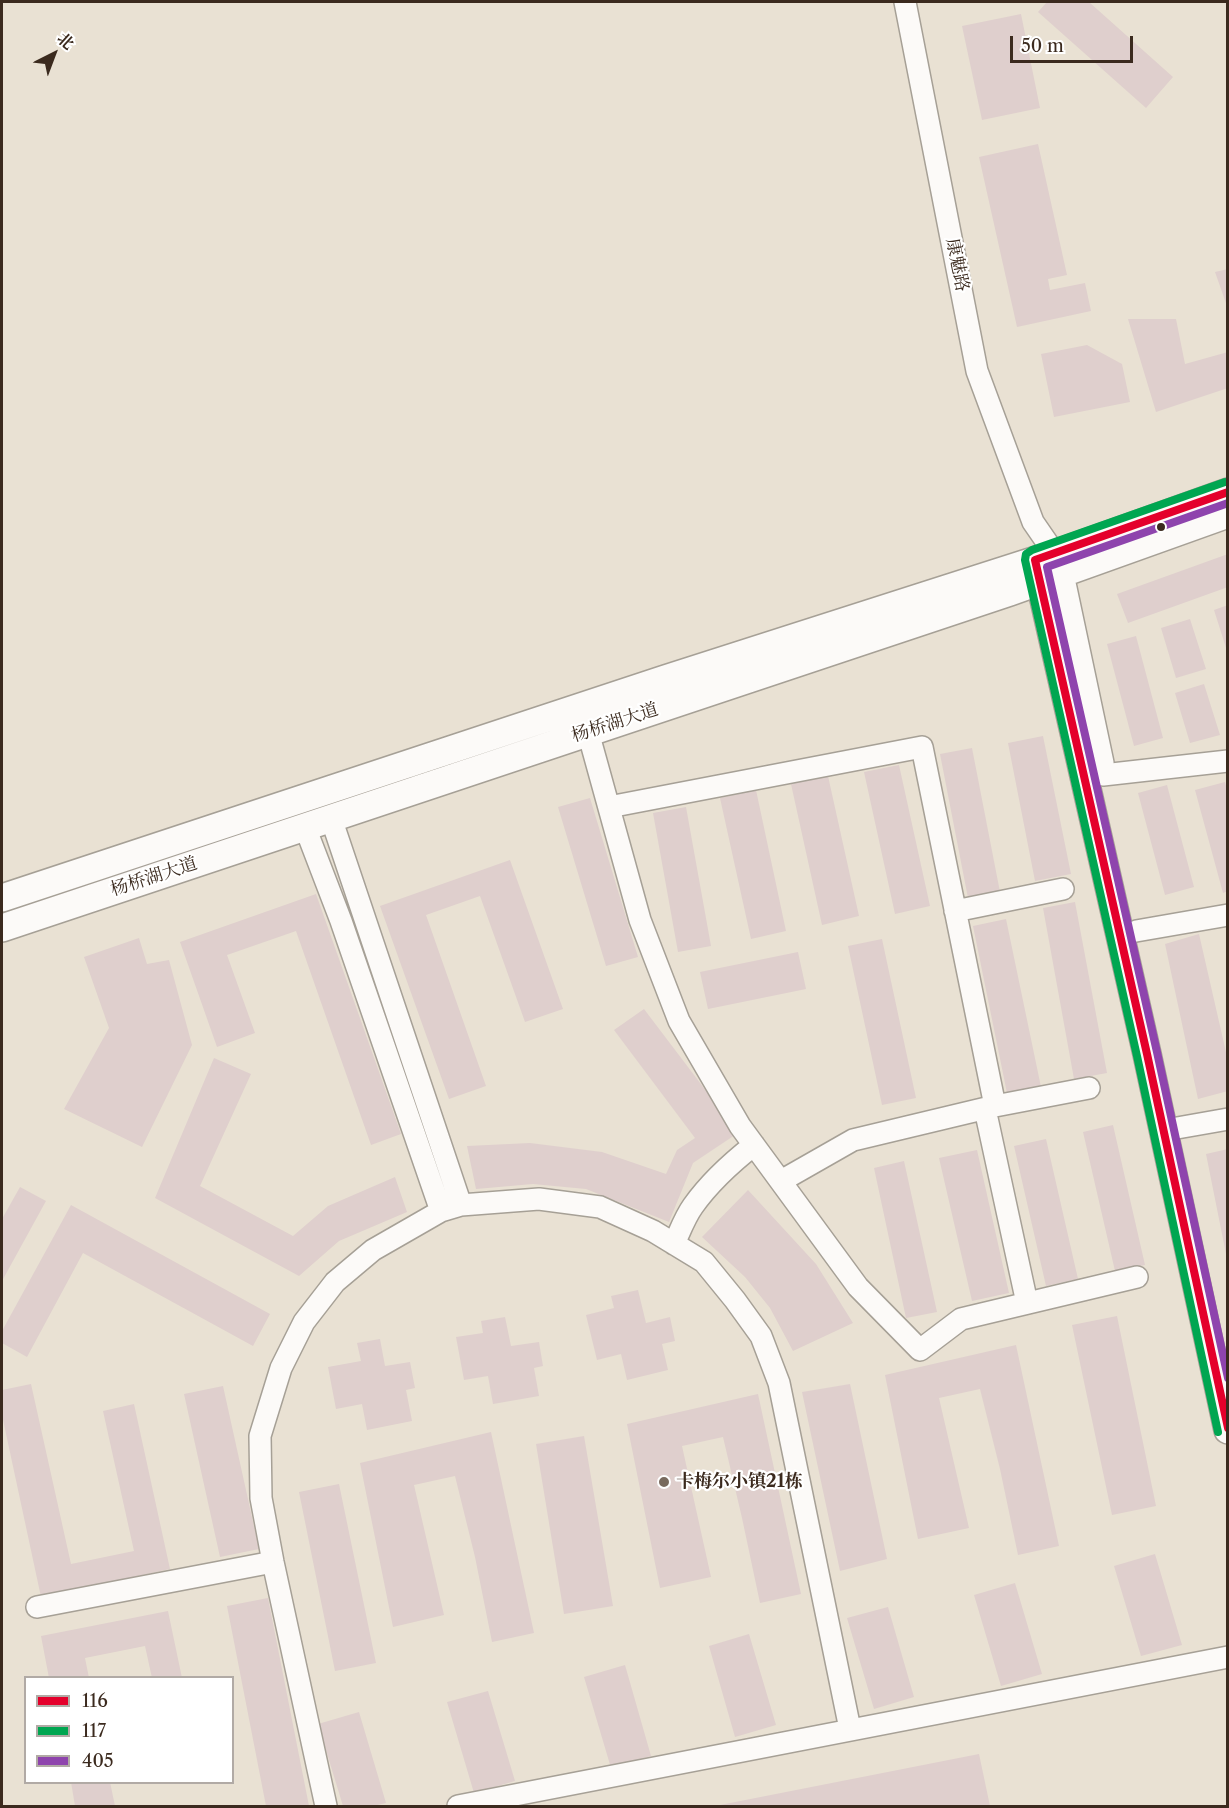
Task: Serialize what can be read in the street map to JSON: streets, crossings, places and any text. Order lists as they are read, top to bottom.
{
  "streets": {
    "main road": ["杨桥湖大道"],
    "street": ["康魅路"]
  },
  "crossings": [
    ["康魅路", "杨桥湖大道"]
  ],
  "places": ["卡梅尔小镇21栋"],
  "lines": ["transit line 117", "transit line 116", "transit line 405"],
  "legend": ["116", "117", "405"],
  "scale_bar": "50 m",
  "north": "top right"
}
